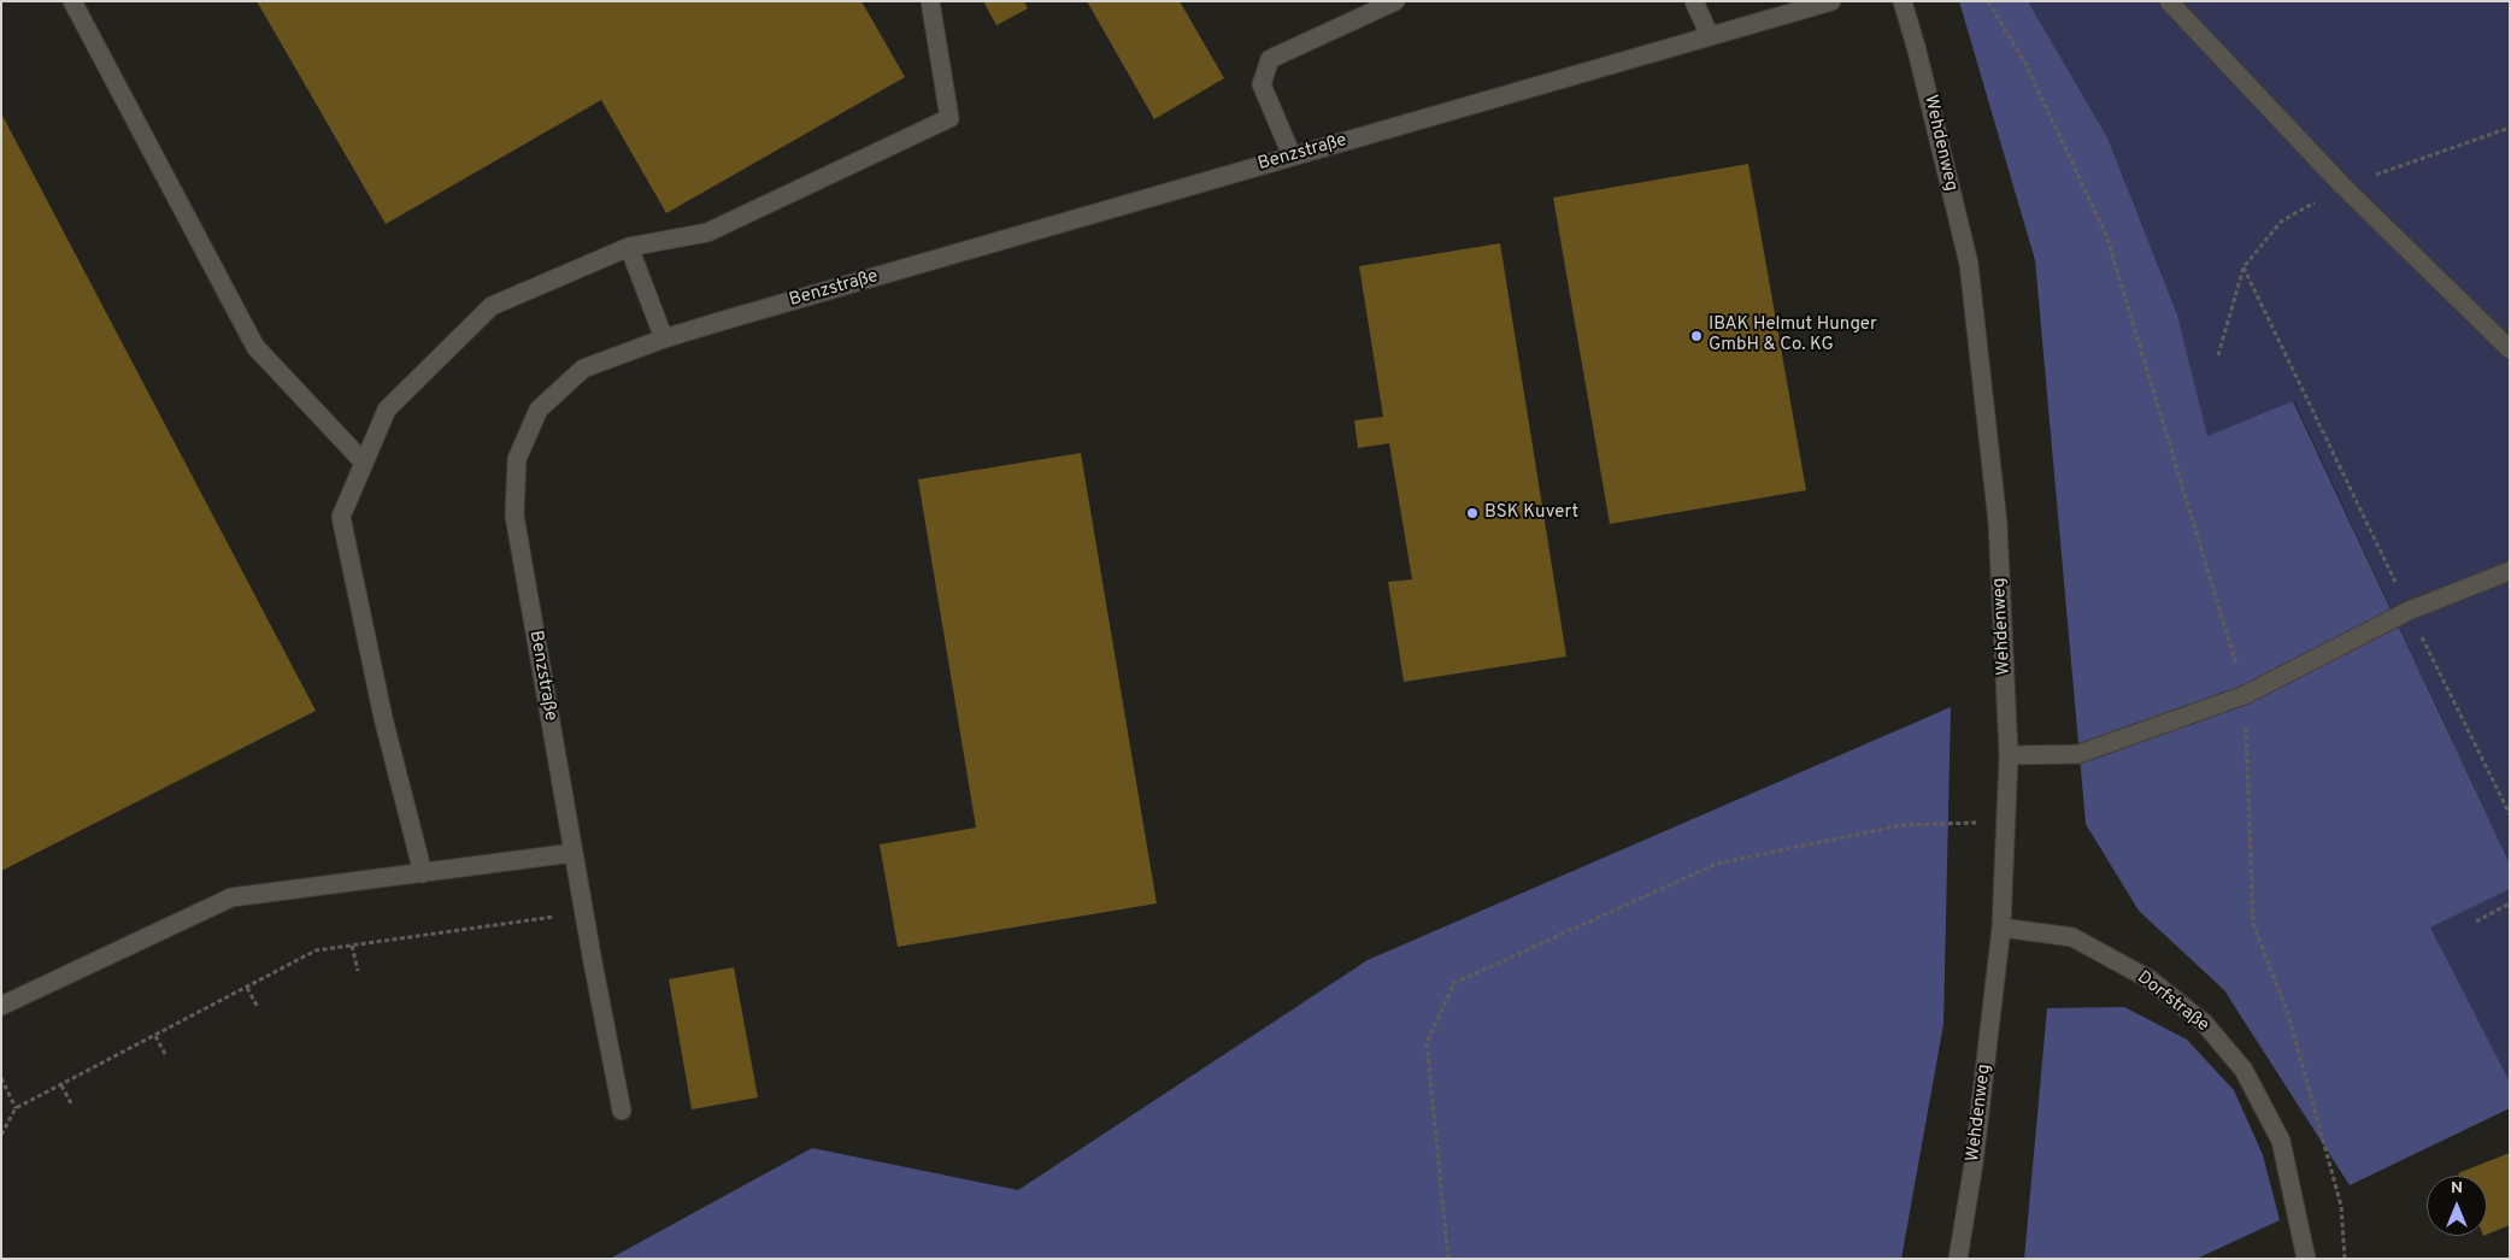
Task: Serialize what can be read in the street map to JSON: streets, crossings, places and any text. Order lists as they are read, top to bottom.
{
  "streets": {
    "street": ["Wehdenweg", "Benzstraße", "Dorfstraße"]
  },
  "crossings": [
    ["Wehdenweg", "Dorfstraße"]
  ],
  "places": ["IBAK Helmut Hunger GmbH & Co. KG", "BSK Kuvert"],
  "north": "top"
}
